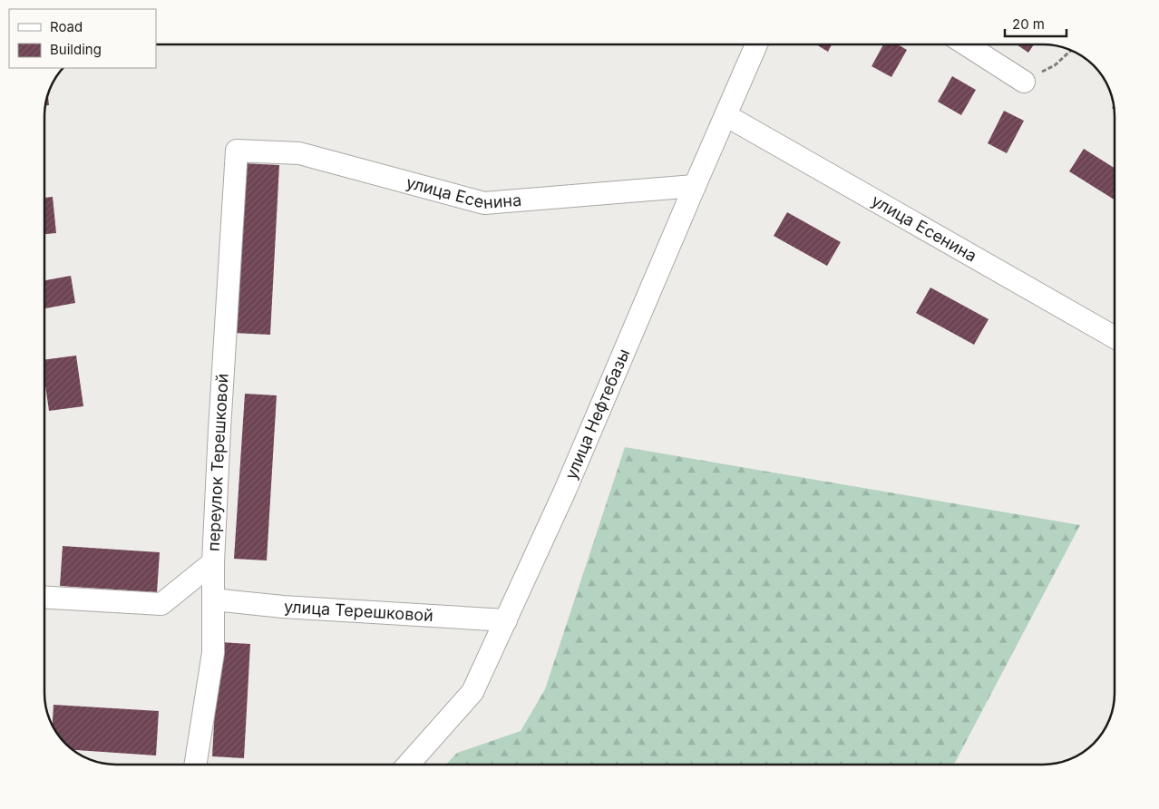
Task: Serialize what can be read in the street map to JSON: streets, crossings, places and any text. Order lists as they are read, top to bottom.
{
  "streets": {
    "street": [
      "улица Есенина",
      "улица Нефтебазы",
      "переулок Терешковой",
      "улица Терешковой"
    ]
  },
  "crossings": [
    ["улица Есенина", "улица Нефтебазы"],
    ["улица Есенина", "переулок Терешковой"],
    ["улица Нефтебазы", "улица Терешковой"],
    ["переулок Терешковой", "улица Терешковой"]
  ],
  "legend": ["Road", "Building"],
  "scale_bar": "20 m"
}
